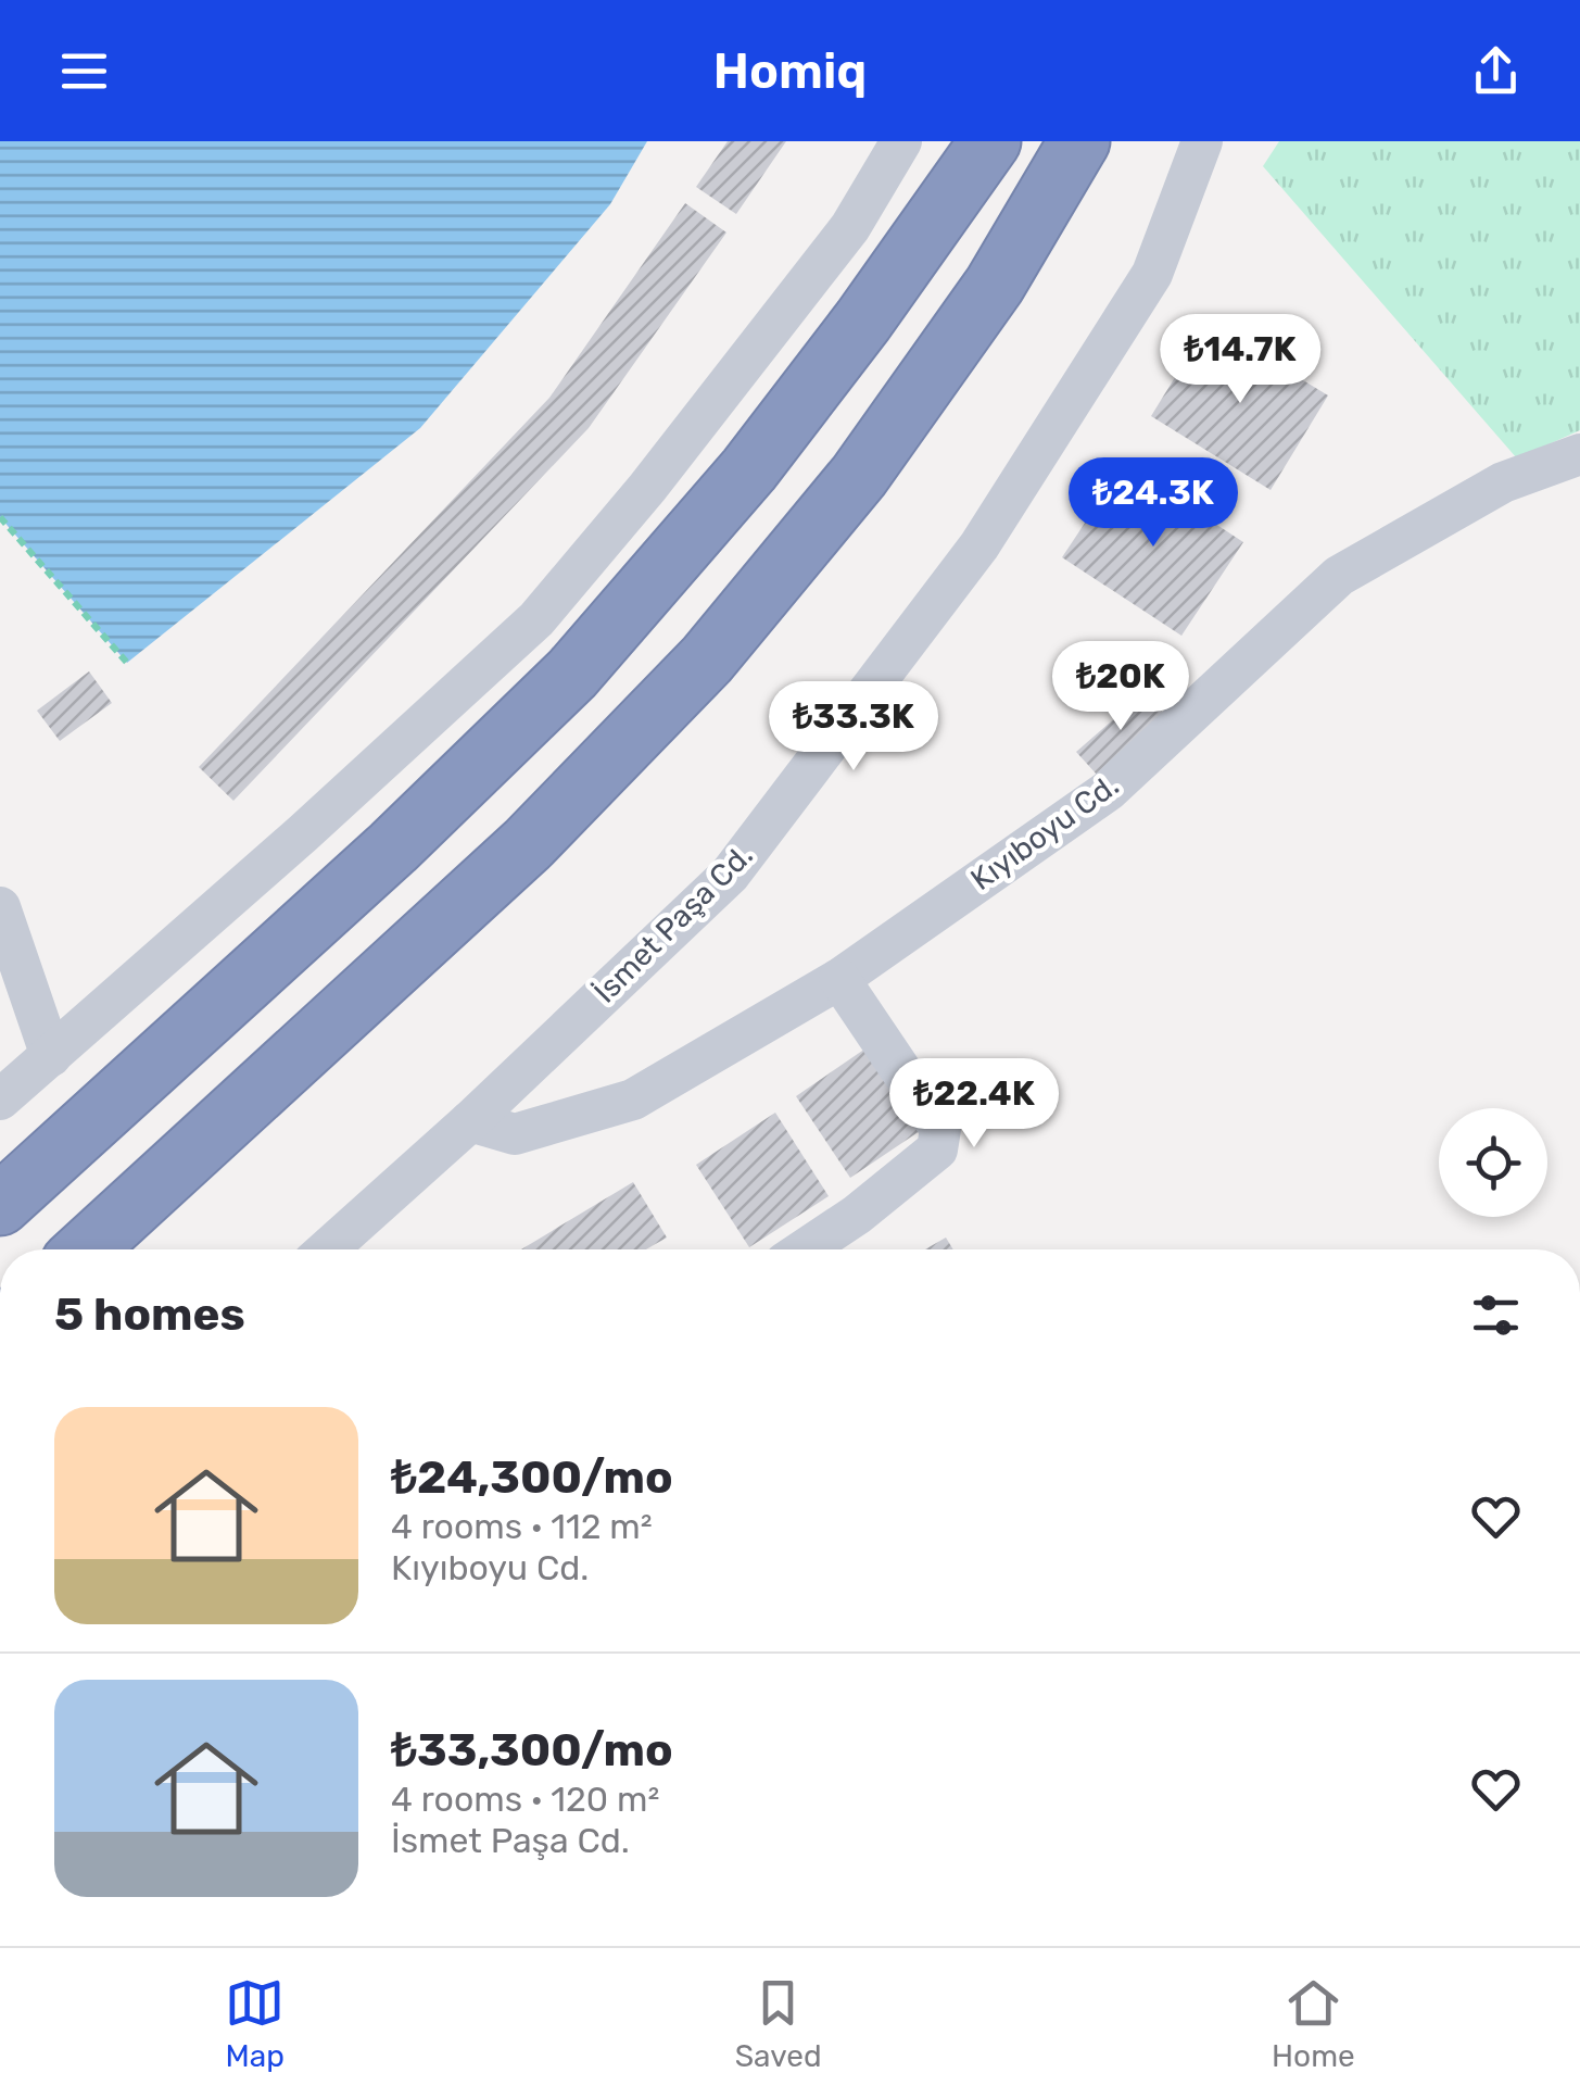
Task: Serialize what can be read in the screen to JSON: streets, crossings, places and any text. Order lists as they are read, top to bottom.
{
  "streets": {
    "street": ["Kıyıboyu Cd.", "İsmet Paşa Cd."]
  },
  "crossings": [
    ["Kıyıboyu Cd.", "İsmet Paşa Cd."]
  ],
  "page": {
    "header": "Homiq",
    "price": [
      "₺14.7K",
      "₺24.3K",
      "₺20K",
      "₺33.3K",
      "₺22.4K"
    ],
    "heading": "5 homes",
    "list": [
      {
        "name": "₺24,300/mo",
        "note": "4 rooms · 112 m² · Kıyıboyu Cd."
      },
      {
        "name": "₺33,300/mo",
        "note": "4 rooms · 120 m² · İsmet Paşa Cd."
      }
    ],
    "tabs": ["Map", "Saved", "Home"]
  }
}
